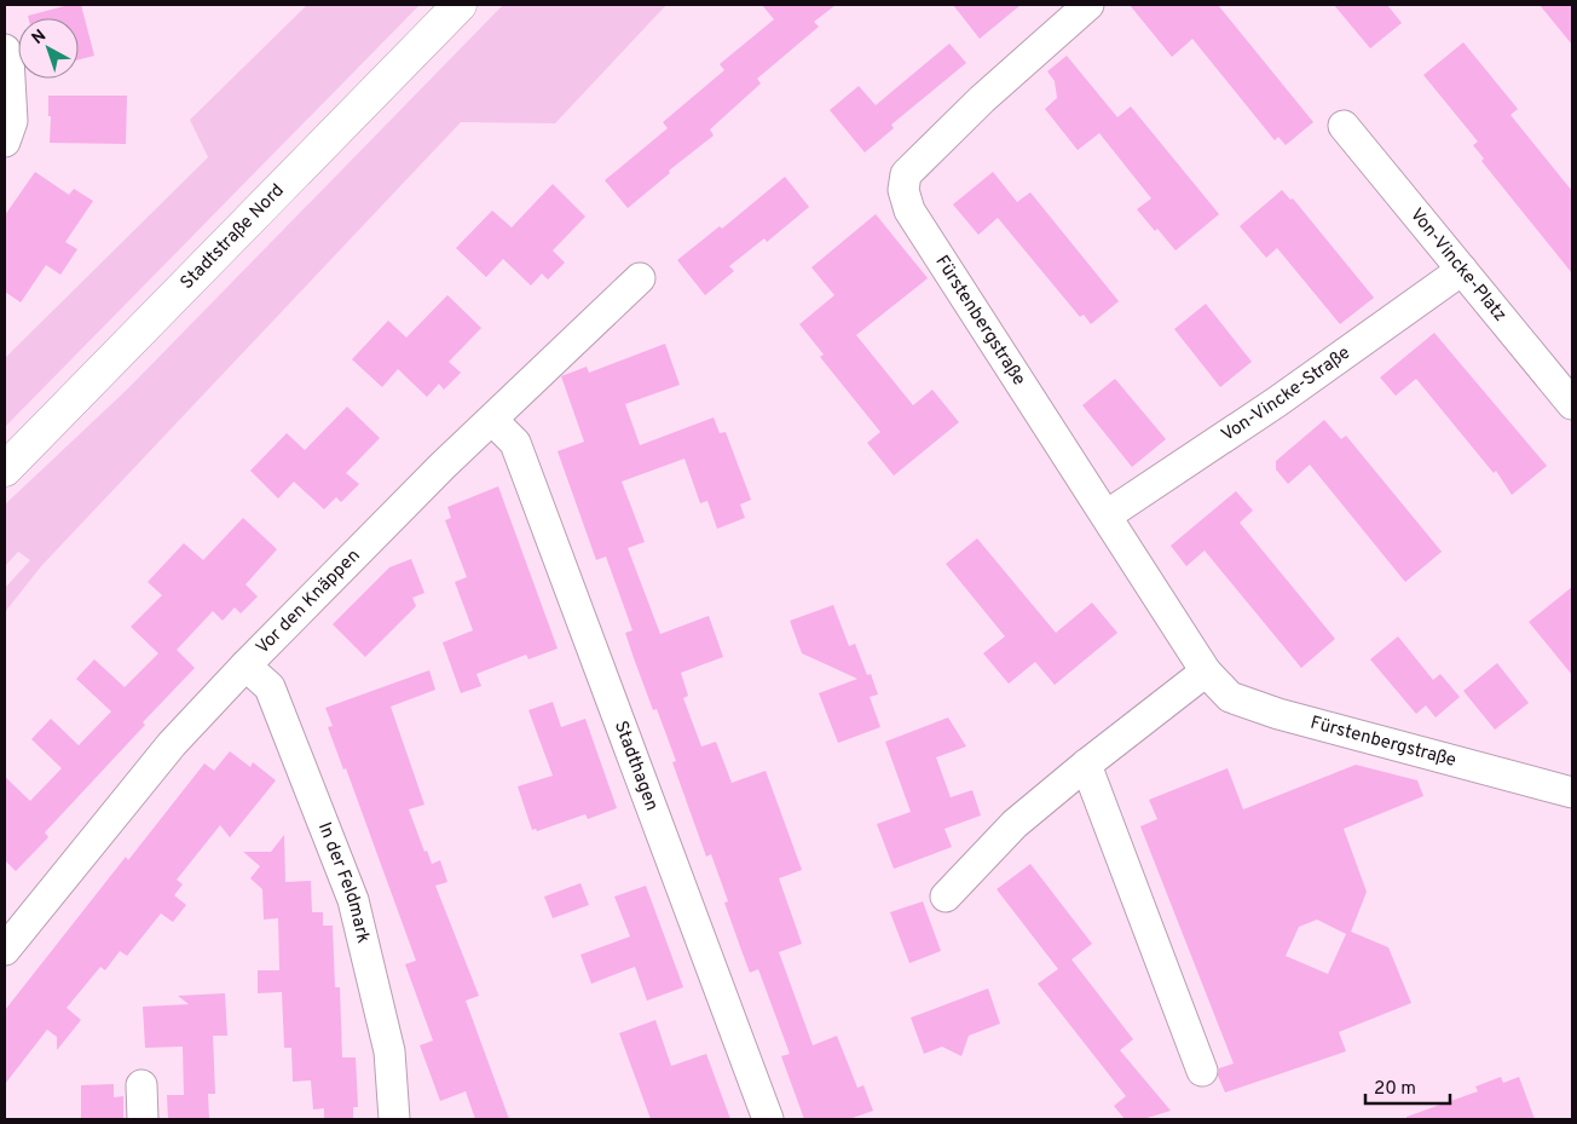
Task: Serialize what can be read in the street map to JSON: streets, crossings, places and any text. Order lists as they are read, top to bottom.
{
  "streets": {
    "main road": ["Stadtstraße Nord"],
    "street": [
      "Von-Vincke-Platz",
      "Fürstenbergstraße",
      "Von-Vincke-Straße",
      "Vor den Knäppen",
      "Stadthagen",
      "In der Feldmark"
    ]
  },
  "crossings": [
    ["Von-Vincke-Platz", "Von-Vincke-Straße"],
    ["Fürstenbergstraße", "Von-Vincke-Straße"],
    ["Vor den Knäppen", "Stadthagen"],
    ["Vor den Knäppen", "In der Feldmark"]
  ],
  "scale_bar": "20 m",
  "north": "top left"
}
